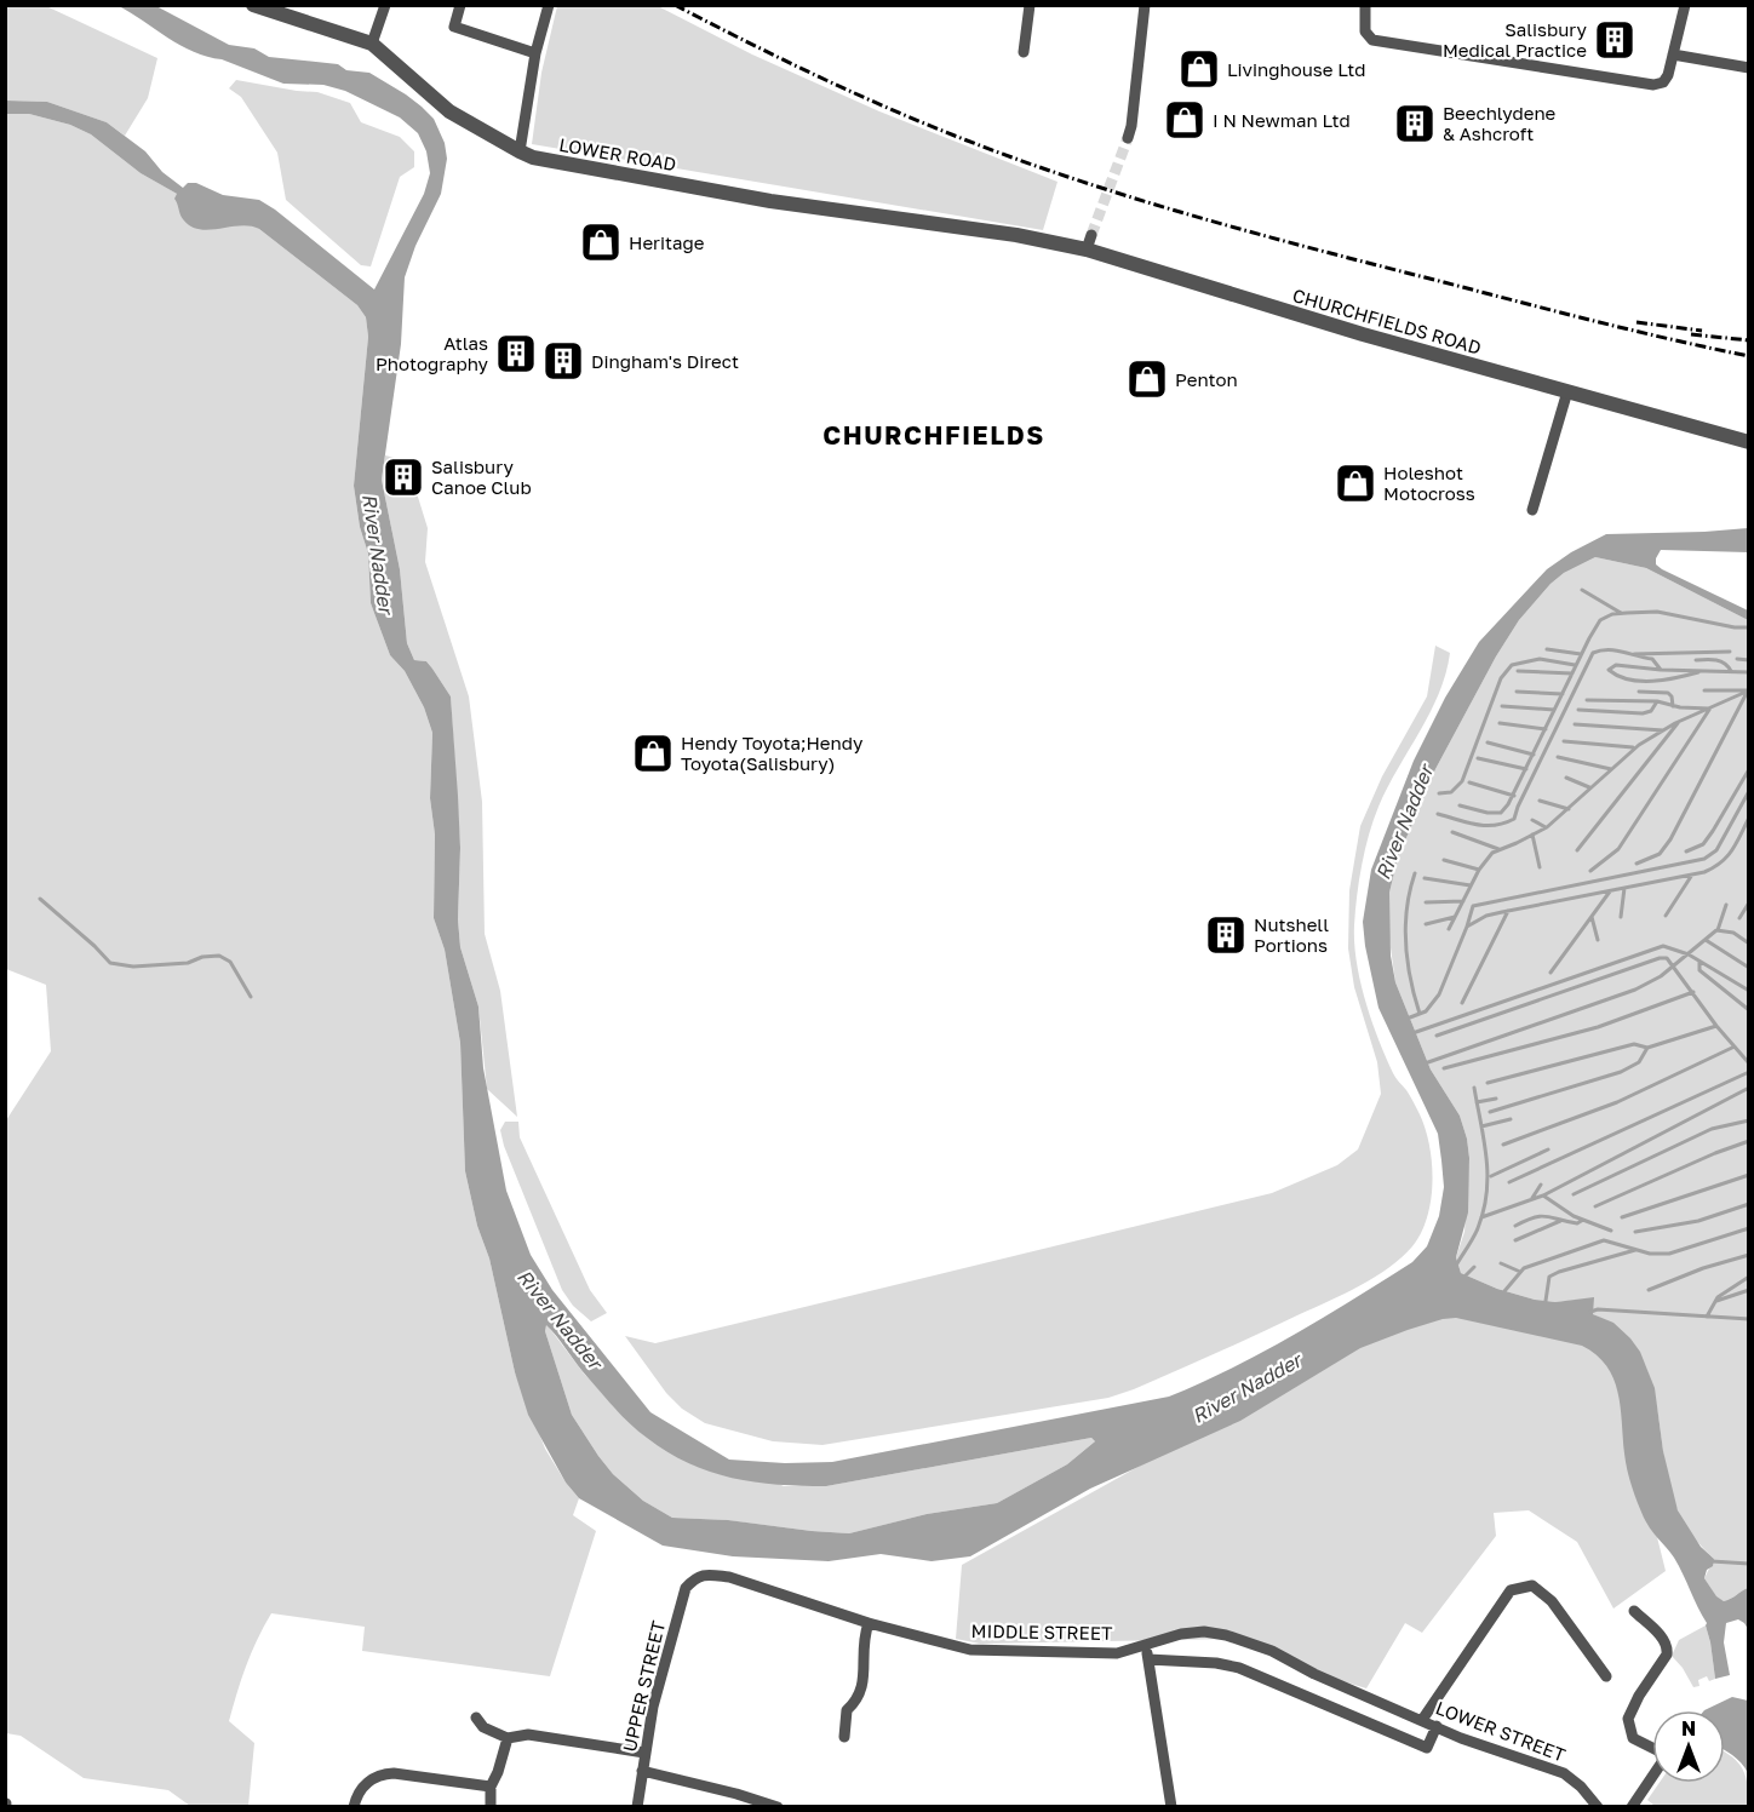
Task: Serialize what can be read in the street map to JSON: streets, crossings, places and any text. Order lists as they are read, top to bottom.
{
  "streets": {
    "street": [
      "LOWER ROAD",
      "CHURCHFIELDS ROAD",
      "MIDDLE STREET",
      "UPPER STREET",
      "LOWER STREET"
    ]
  },
  "crossings": [
    ["LOWER ROAD", "CHURCHFIELDS ROAD"],
    ["MIDDLE STREET", "UPPER STREET"],
    ["MIDDLE STREET", "LOWER STREET"]
  ],
  "districts": ["CHURCHFIELDS"],
  "water": ["River Nadder"],
  "places": {
    "building": [
      "Salisbury Medical Practice",
      "Beechlydene & Ashcroft",
      "Atlas Photography",
      "Dingham's Direct",
      "Salisbury Canoe Club",
      "Nutshell Portions"
    ],
    "shop": [
      "Livinghouse Ltd",
      "I N Newman Ltd",
      "Heritage",
      "Penton",
      "Holeshot Motocross",
      "Hendy Toyota;Hendy Toyota(Salisbury)"
    ]
  },
  "north": "top"
}
